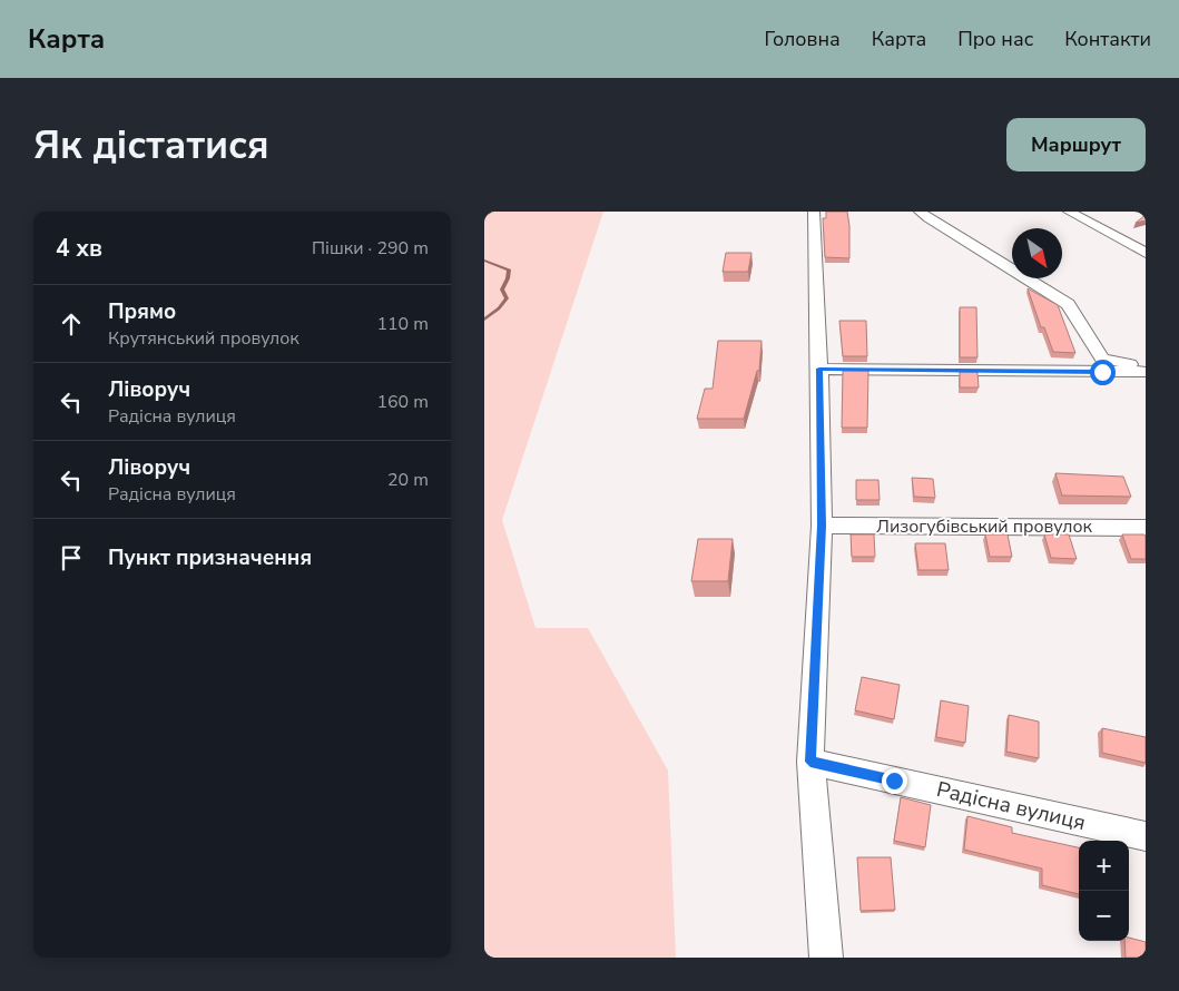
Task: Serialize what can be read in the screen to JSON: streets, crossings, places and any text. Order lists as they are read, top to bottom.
{
  "streets": {
    "street": ["Лизогубівський провулок", "Радісна вулиця"]
  },
  "north": "bottom right",
  "page": {
    "header": "Карта",
    "nav": [
      "Головна",
      "Карта",
      "Про нас",
      "Контакти"
    ],
    "buttons": "Маршрут",
    "title": "Як дістатися",
    "heading": ["4 хв", "Пішки · 290 m"],
    "list": [
      ["Прямо", "Крутянський провулок", "110 m"],
      ["Ліворуч", "Радісна вулиця", "160 m"],
      ["Ліворуч", "Радісна вулиця", "20 m"],
      "Пункт призначення"
    ],
    "map_buttons": ["+", "−"]
  }
}
